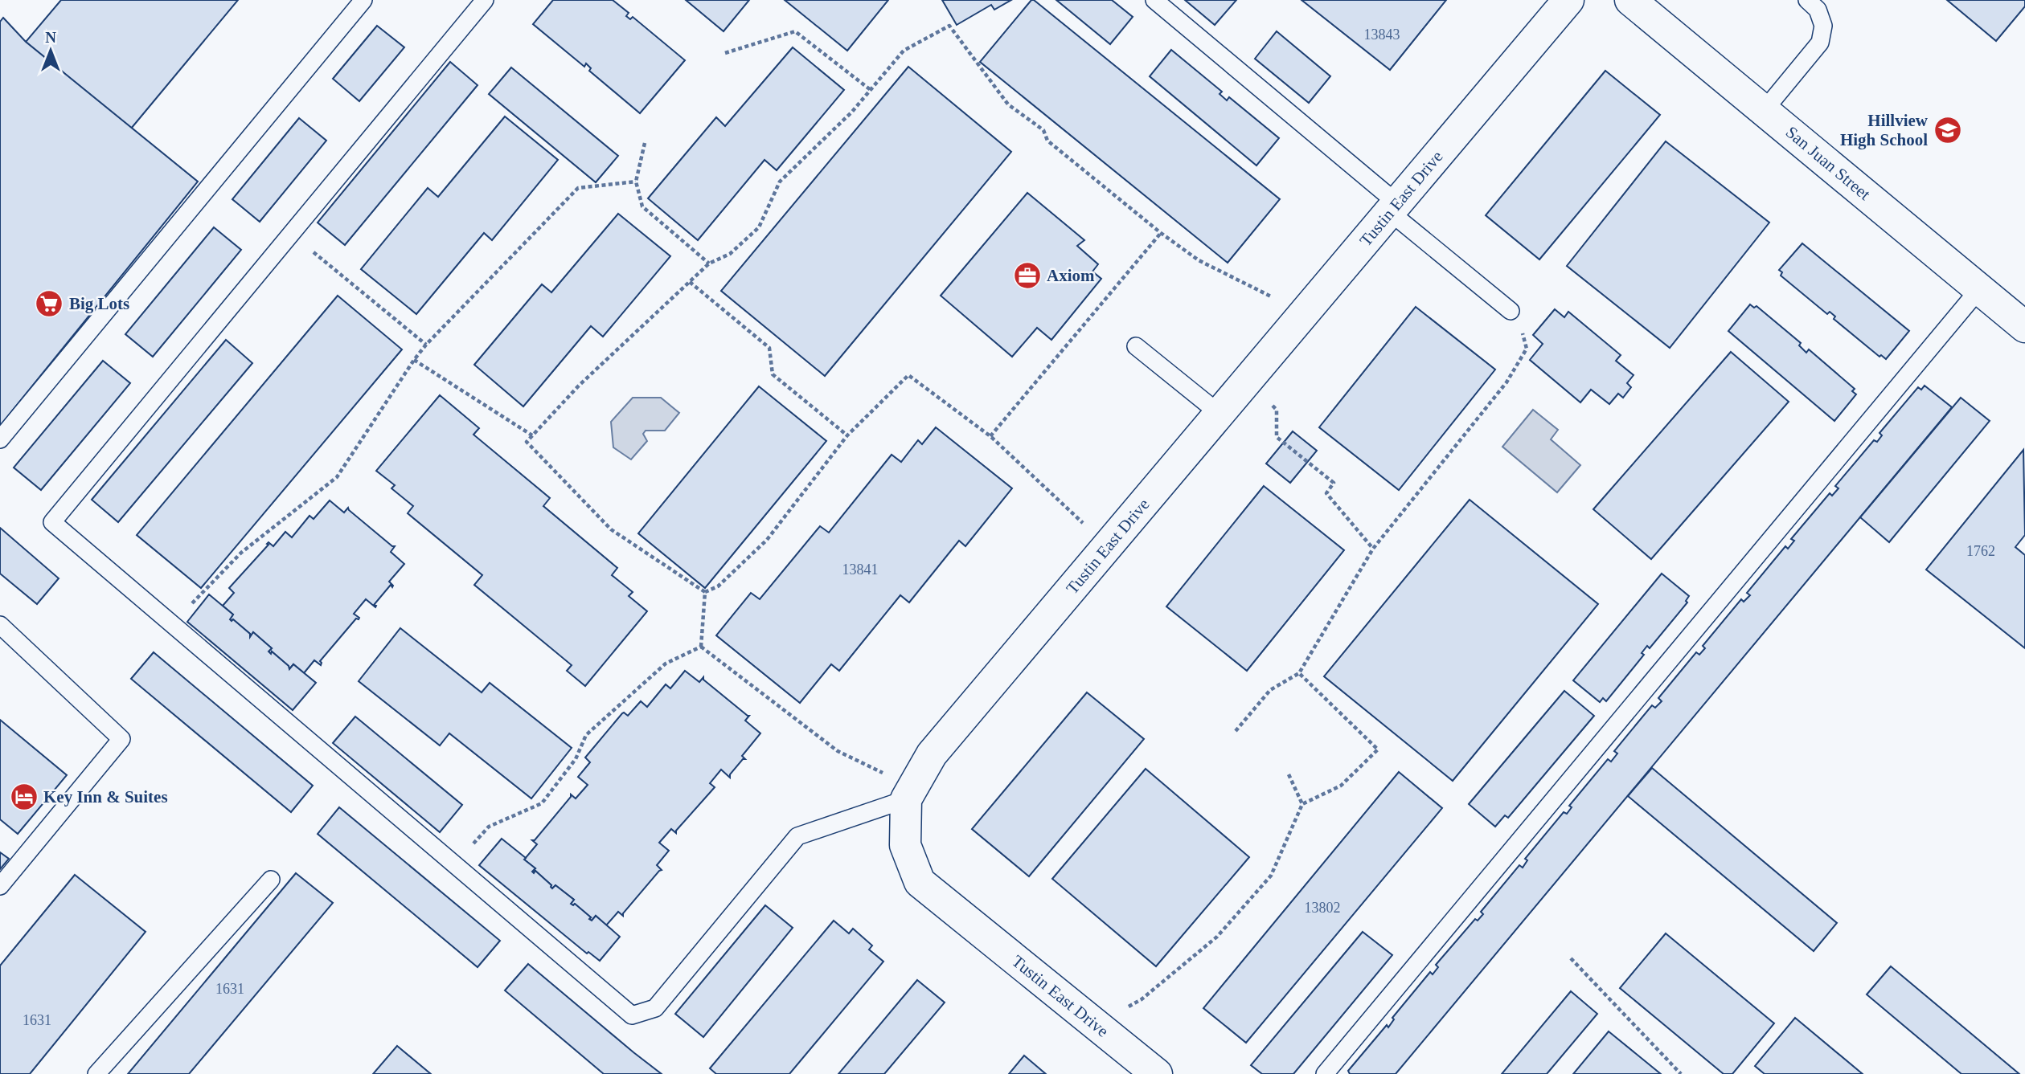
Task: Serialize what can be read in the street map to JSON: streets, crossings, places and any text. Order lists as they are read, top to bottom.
{
  "streets": {
    "street": ["San Juan Street", "Tustin East Drive"]
  },
  "places": {
    "school or university": ["Hillview High School"],
    "office": ["Axiom"],
    "supermarket": ["Big Lots"],
    "hotel": ["Key Inn & Suites"]
  },
  "house_numbers": [
    "13843",
    "1762",
    "13841",
    "13802",
    "1631",
    "1631"
  ],
  "north": "top"
}
